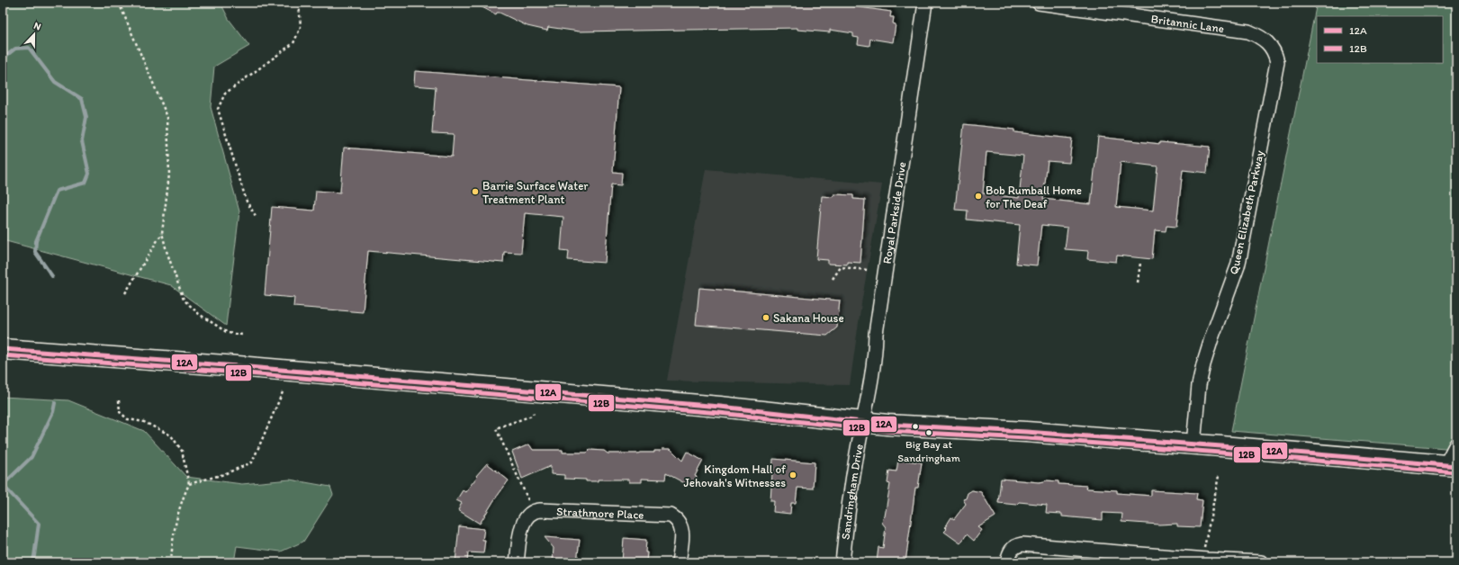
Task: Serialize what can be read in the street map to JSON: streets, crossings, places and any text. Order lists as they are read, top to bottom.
{
  "streets": {
    "street": [
      "Britannic Lane",
      "Royal Parkside Drive",
      "Queen Elizabeth Parkway",
      "Sandringham Drive",
      "Strathmore Place"
    ]
  },
  "crossings": [
    ["Britannic Lane", "Queen Elizabeth Parkway"],
    ["Royal Parkside Drive", "Sandringham Drive"]
  ],
  "places": [
    "Barrie Surface Water Treatment Plant",
    "Bob Rumball Home for The Deaf",
    "Sakana House",
    "Big Bay at Sandringham",
    "Kingdom Hall of Jehovah's Witnesses"
  ],
  "lines": ["transit line 12A", "transit line 12B"],
  "legend": ["12A", "12B"],
  "north": "top"
}
